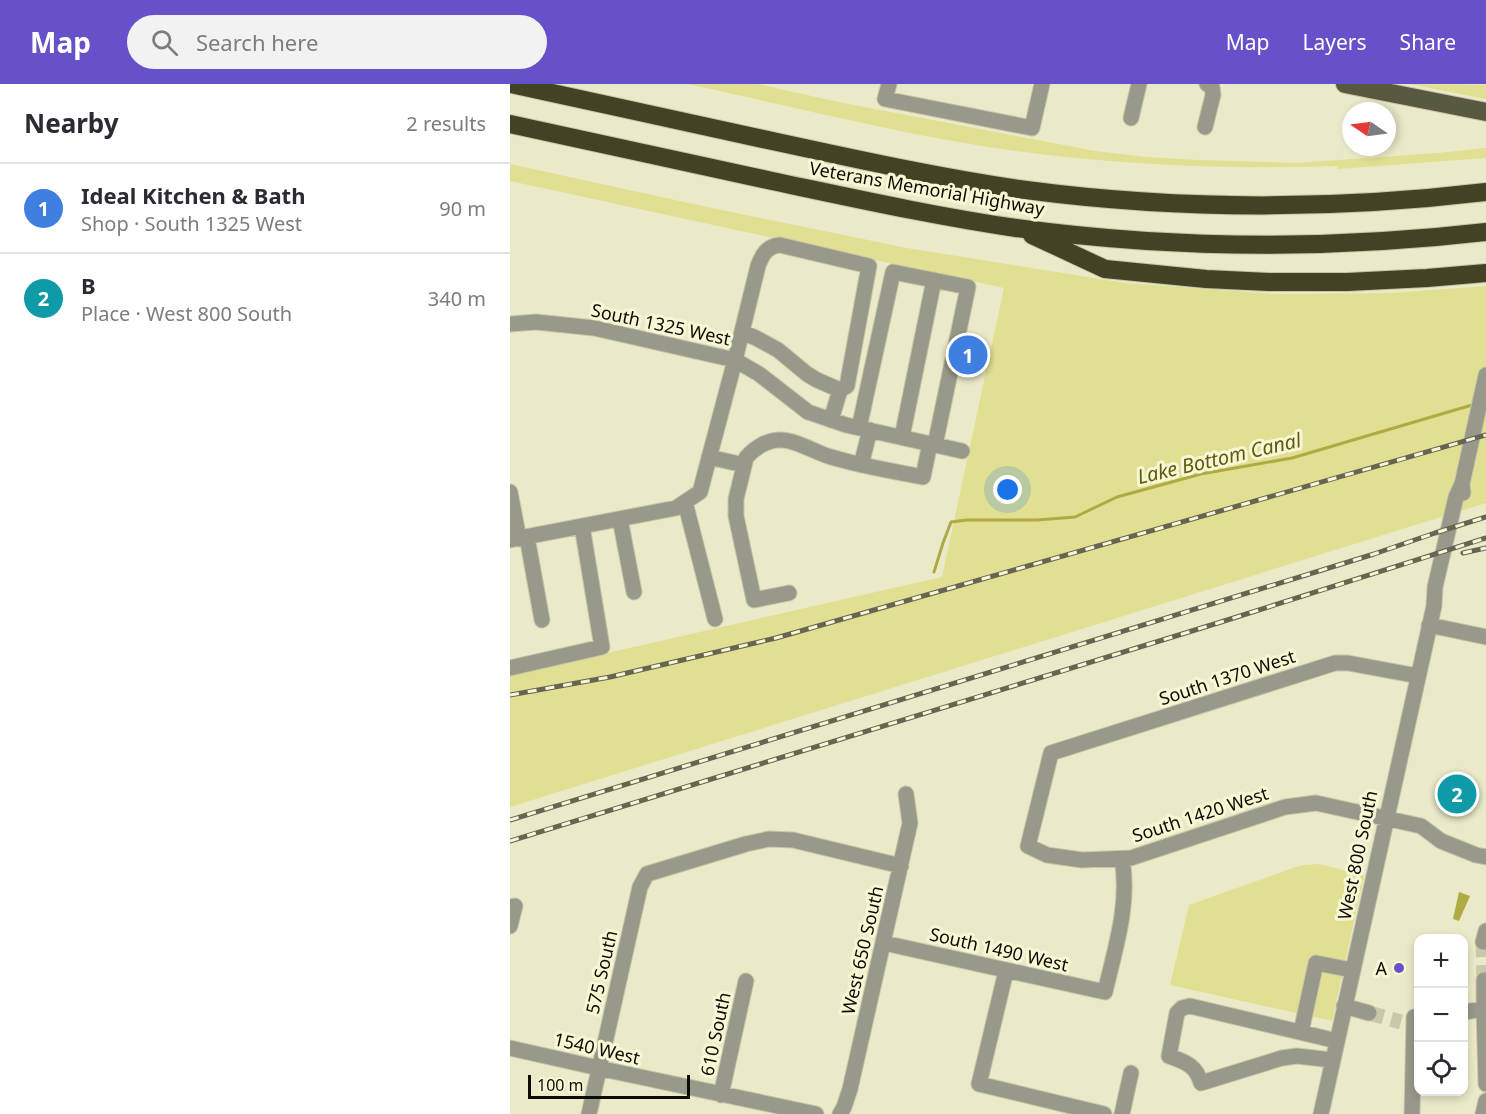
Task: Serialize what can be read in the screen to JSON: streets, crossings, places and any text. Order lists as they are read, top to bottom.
{
  "streets": {
    "highway": ["Veterans Memorial Highway"],
    "street": [
      "South 1325 West",
      "South 1370 West",
      "South 1420 West",
      "West 800 South",
      "South 1490 West",
      "West 650 South",
      "575 South",
      "610 South",
      "1540 West"
    ]
  },
  "crossings": [
    ["South 1370 West", "South 1420 West"],
    ["South 1370 West", "West 800 South"],
    ["South 1420 West", "West 800 South"],
    ["South 1420 West", "South 1490 West"],
    ["South 1490 West", "West 650 South"],
    ["West 650 South", "575 South"],
    ["575 South", "1540 West"],
    ["610 South", "1540 West"]
  ],
  "water": ["Lake Bottom Canal"],
  "places": ["A"],
  "scale_bar": "100 m",
  "north": "left",
  "page": {
    "header": "Map",
    "search": "Search here",
    "nav": ["Map", "Layers", "Share"],
    "heading": ["Nearby", "2 results"],
    "list": [
      {
        "mark": "1",
        "name": "Ideal Kitchen & Bath",
        "note": "Shop · South 1325 West",
        "value": "90 m"
      },
      {
        "mark": "2",
        "name": "B",
        "note": "Place · West 800 South",
        "value": "340 m"
      }
    ],
    "pins": ["1", "2"],
    "map_buttons": ["+", "−"],
    "scale": "100 m"
  }
}
